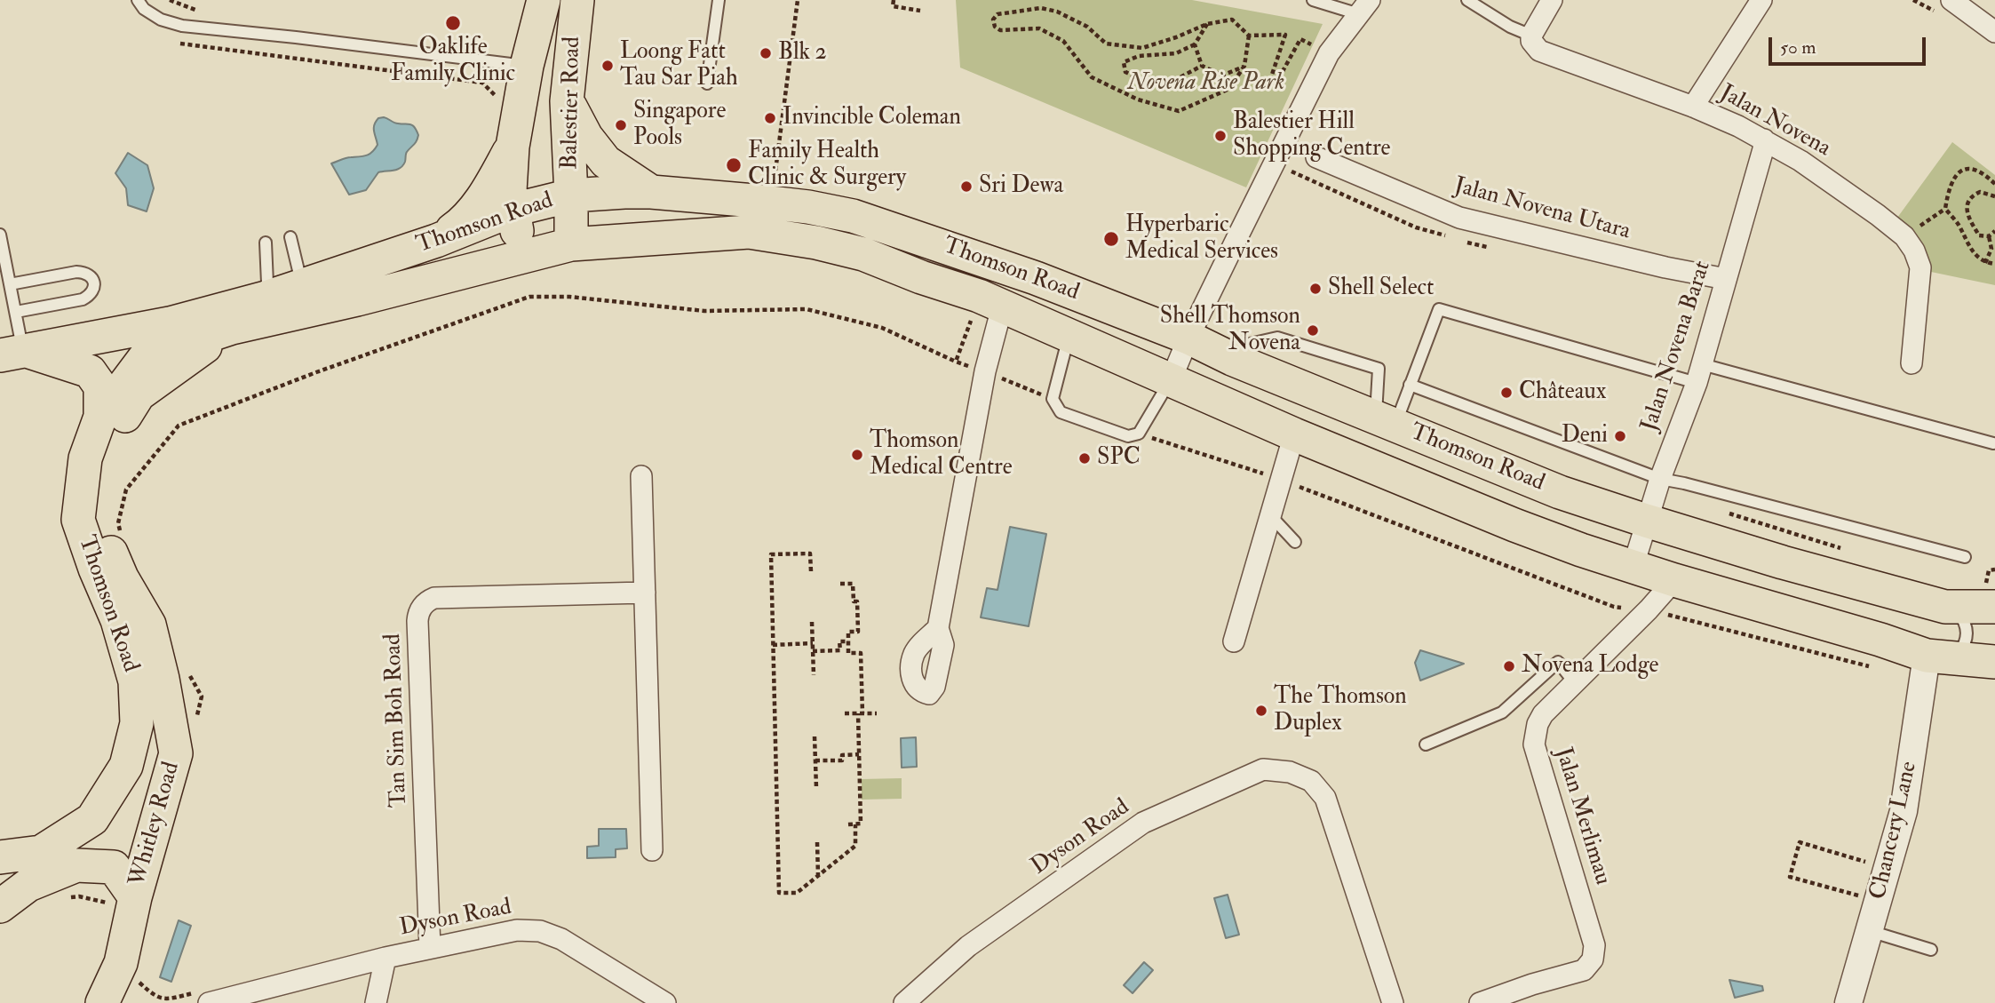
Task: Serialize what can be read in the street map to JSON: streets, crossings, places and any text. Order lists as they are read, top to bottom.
{
  "streets": {
    "main road": ["Balestier Road", "Thomson Road", "Whitley Road"],
    "street": [
      "Jalan Novena",
      "Jalan Novena Utara",
      "Jalan Novena Barat",
      "Tan Sim Boh Road",
      "Jalan Merlimau",
      "Chancery Lane",
      "Dyson Road"
    ]
  },
  "crossings": [
    ["Balestier Road", "Thomson Road"],
    ["Jalan Novena", "Jalan Novena Barat"],
    ["Jalan Novena Utara", "Jalan Novena Barat"],
    ["Thomson Road", "Jalan Novena Barat"],
    ["Thomson Road", "Jalan Merlimau"],
    ["Thomson Road", "Whitley Road"],
    ["Thomson Road", "Chancery Lane"],
    ["Tan Sim Boh Road", "Dyson Road"]
  ],
  "parks": ["Novena Rise Park"],
  "places": [
    "Oaklife Family Clinic",
    "Blk 2",
    "Loong Fatt Tau Sar Piah",
    "Invincible Coleman",
    "Singapore Pools",
    "Balestier Hill Shopping Centre",
    "Family Health Clinic & Surgery",
    "Sri Dewa",
    "Hyperbaric Medical Services",
    "Shell Select",
    "Shell Thomson Novena",
    "Châteaux",
    "Deni",
    "Thomson Medical Centre",
    "SPC",
    "Novena Lodge",
    "The Thomson Duplex"
  ],
  "scale_bar": "50 m"
}
